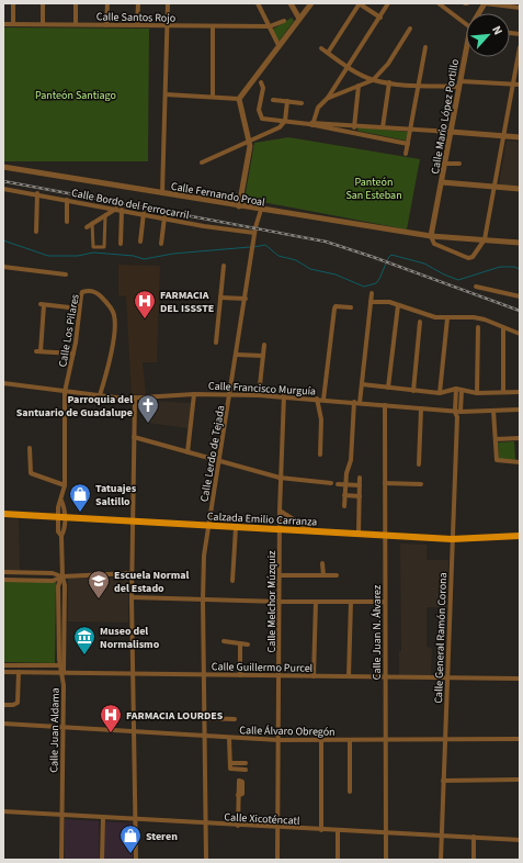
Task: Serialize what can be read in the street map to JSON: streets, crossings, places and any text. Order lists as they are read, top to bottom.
{
  "streets": {
    "main road": ["Calzada Emilio Carranza"],
    "street": [
      "Calle Santos Rojo",
      "Calle Mario López Portillo",
      "Calle Fernando Proal",
      "Calle Bordo del Ferrocarril",
      "Calle Los Pilares",
      "Calle Francisco Murguía",
      "Calle Lerdo de Tejada",
      "Calle Melchor Múzquiz",
      "Calle Juan N. Álvarez",
      "Calle General Ramón Corona",
      "Calle Guillermo Purcel",
      "Calle Juan Aldama",
      "Calle Álvaro Obregón",
      "Calle Xicoténcatl"
    ]
  },
  "crossings": [
    ["Calle Mario López Portillo", "Calle Fernando Proal"],
    ["Calle Fernando Proal", "Calle Lerdo de Tejada"],
    ["Calle Bordo del Ferrocarril", "Calle Lerdo de Tejada"],
    ["Calle Los Pilares", "Calle Francisco Murguía"],
    ["Calle Los Pilares", "Calle Juan Aldama"],
    ["Calle Francisco Murguía", "Calle Lerdo de Tejada"],
    ["Calle Francisco Murguía", "Calle Melchor Múzquiz"],
    ["Calle Francisco Murguía", "Calle Juan N. Álvarez"],
    ["Calle Francisco Murguía", "Calle General Ramón Corona"],
    ["Calle Francisco Murguía", "Calle Juan Aldama"],
    ["Calle Lerdo de Tejada", "Calzada Emilio Carranza"],
    ["Calle Lerdo de Tejada", "Calle Guillermo Purcel"],
    ["Calle Lerdo de Tejada", "Calle Álvaro Obregón"],
    ["Calle Lerdo de Tejada", "Calle Xicoténcatl"],
    ["Calzada Emilio Carranza", "Calle Melchor Múzquiz"],
    ["Calzada Emilio Carranza", "Calle Juan N. Álvarez"],
    ["Calzada Emilio Carranza", "Calle General Ramón Corona"],
    ["Calzada Emilio Carranza", "Calle Juan Aldama"],
    ["Calle Melchor Múzquiz", "Calle Guillermo Purcel"],
    ["Calle Melchor Múzquiz", "Calle Álvaro Obregón"],
    ["Calle Melchor Múzquiz", "Calle Xicoténcatl"],
    ["Calle Juan N. Álvarez", "Calle Guillermo Purcel"],
    ["Calle Juan N. Álvarez", "Calle Álvaro Obregón"],
    ["Calle Juan N. Álvarez", "Calle Xicoténcatl"],
    ["Calle General Ramón Corona", "Calle Guillermo Purcel"],
    ["Calle General Ramón Corona", "Calle Álvaro Obregón"],
    ["Calle General Ramón Corona", "Calle Xicoténcatl"],
    ["Calle Guillermo Purcel", "Calle Juan Aldama"],
    ["Calle Juan Aldama", "Calle Álvaro Obregón"],
    ["Calle Juan Aldama", "Calle Xicoténcatl"]
  ],
  "parks": ["Panteón Santiago", "Panteón San Esteban"],
  "places": {
    "hospital": ["FARMACIA DEL ISSSTE", "FARMACIA LOURDES"],
    "church": ["Parroquia del Santuario de Guadalupe"],
    "shop": ["Tatuajes Saltillo", "Steren"],
    "school or university": ["Escuela Normal del Estado"],
    "museum": ["Museo del Normalismo"]
  },
  "north": "top right"
}
